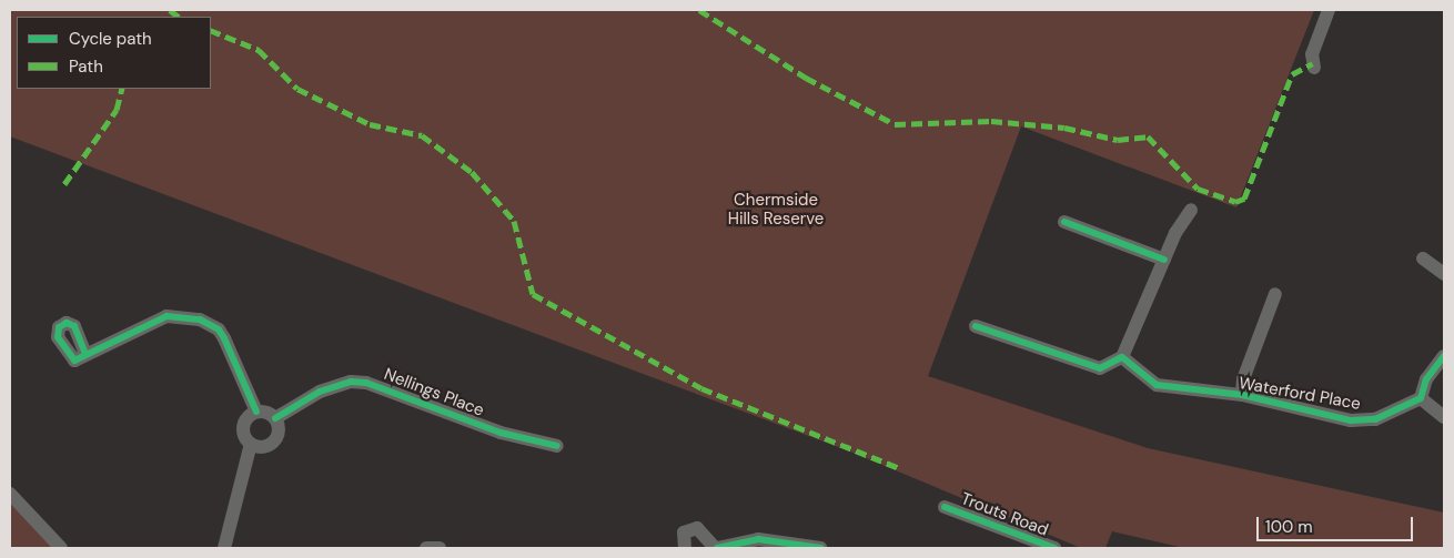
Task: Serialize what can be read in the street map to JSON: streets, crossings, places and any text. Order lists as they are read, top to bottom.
{
  "streets": {
    "street": ["Nellings Place", "Waterford Place", "Trouts Road"]
  },
  "parks": ["Chermside Hills Reserve"],
  "legend": ["Cycle path", "Path"],
  "scale_bar": "100 m"
}
